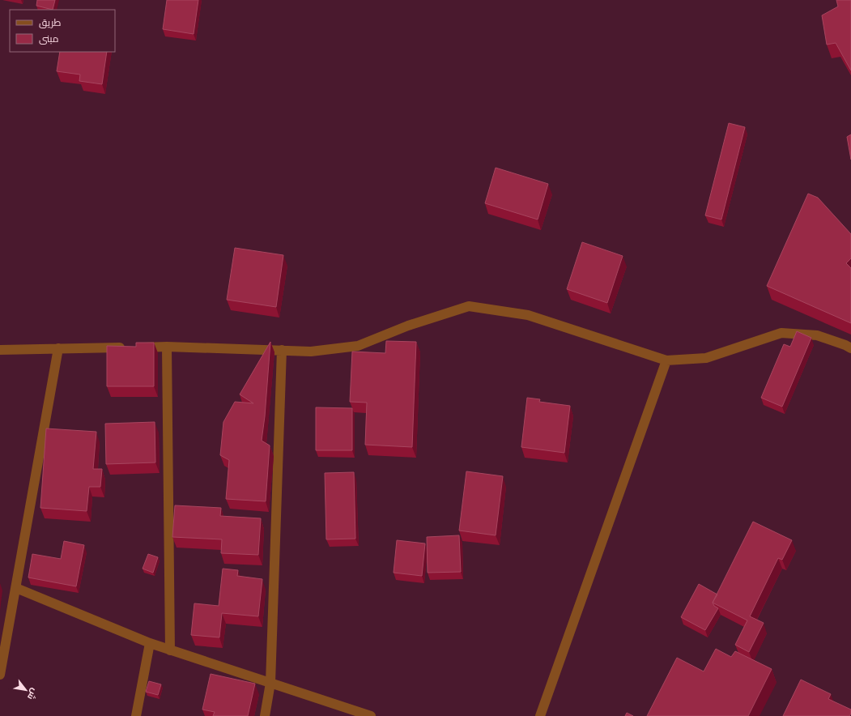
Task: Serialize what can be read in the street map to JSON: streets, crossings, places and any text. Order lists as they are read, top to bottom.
{
  "legend": ["طريق", "مبنى"],
  "north": "bottom right"
}
